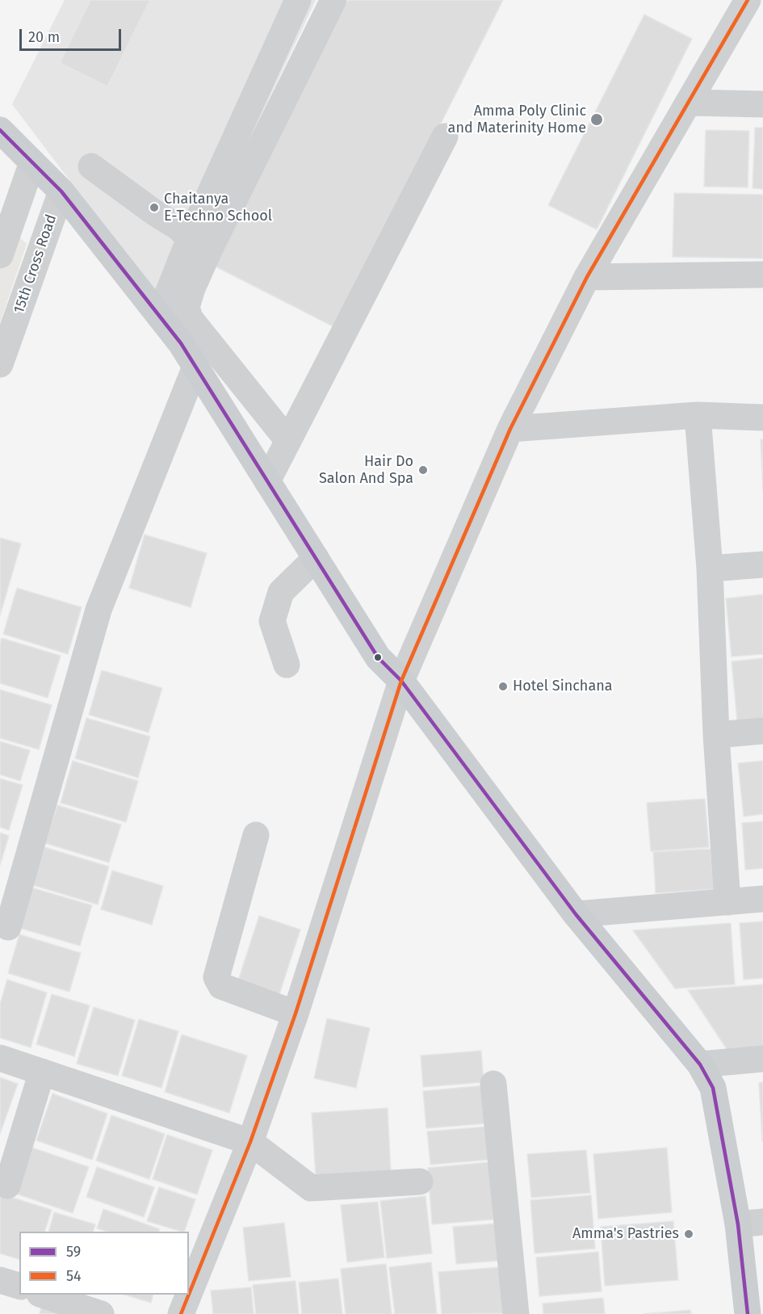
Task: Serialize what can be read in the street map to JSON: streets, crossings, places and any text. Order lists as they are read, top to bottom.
{
  "streets": {
    "street": ["15th Cross Road"]
  },
  "places": [
    "Amma Poly Clinic and Materinity Home",
    "Chaitanya E-Techno School",
    "Hair Do Salon And Spa",
    "Hotel Sinchana",
    "Amma's Pastries"
  ],
  "lines": ["transit line 54", "transit line 59"],
  "legend": ["59", "54"],
  "scale_bar": "20 m"
}
